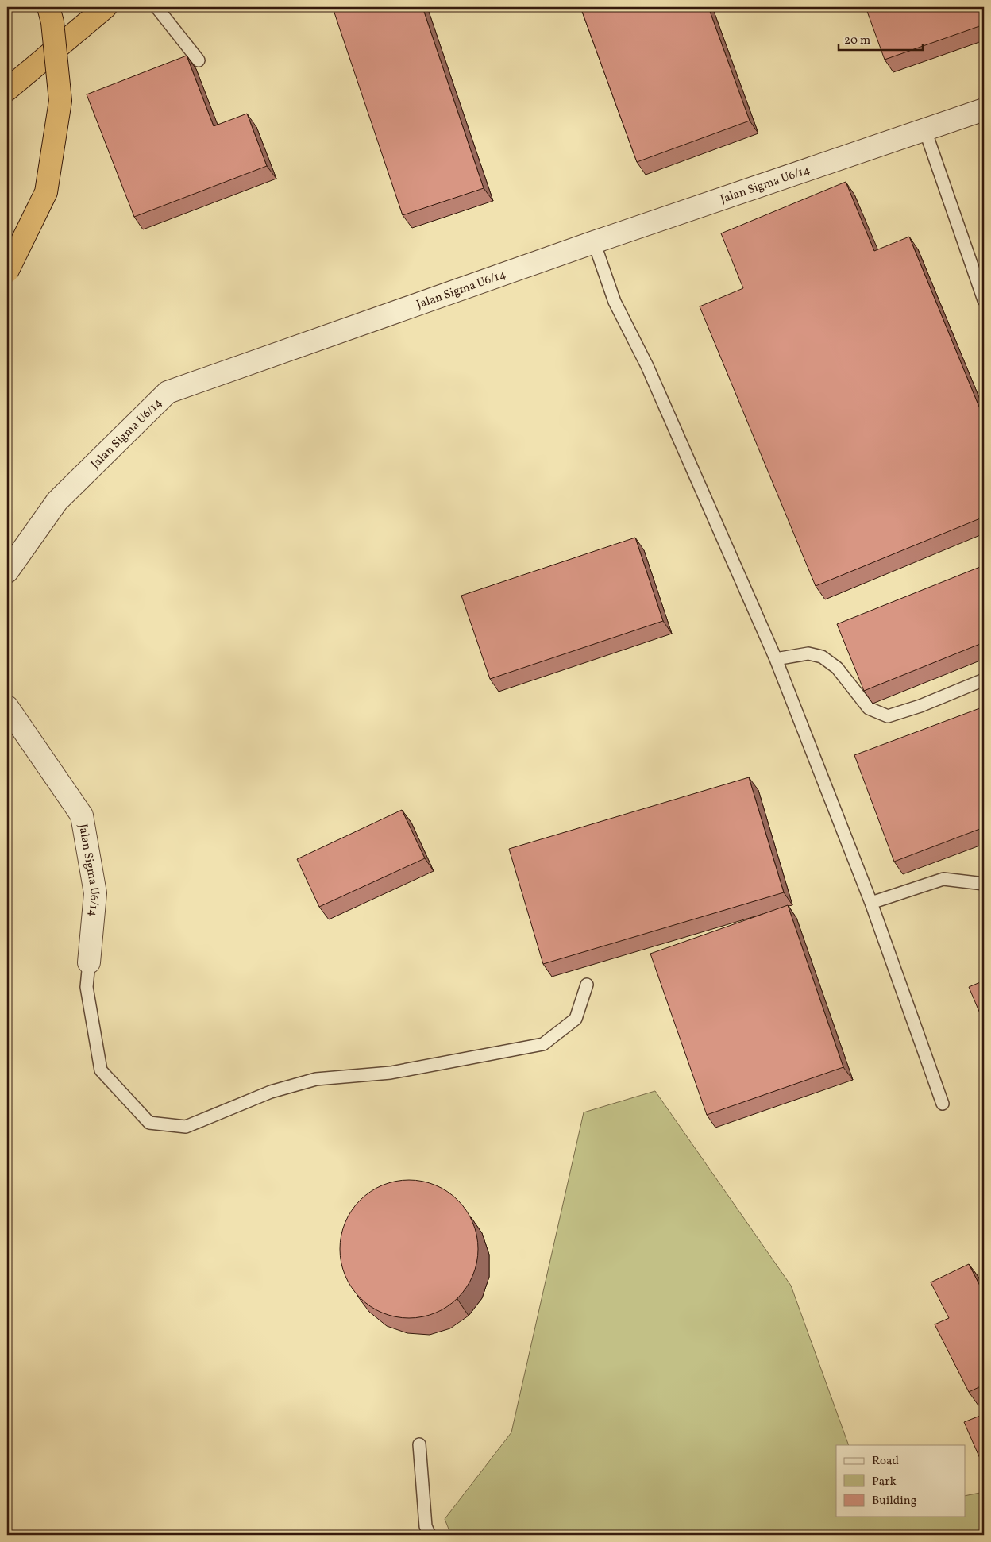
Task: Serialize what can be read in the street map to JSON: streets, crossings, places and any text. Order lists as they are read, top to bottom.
{
  "streets": {
    "street": ["Jalan Sigma U6/14"]
  },
  "legend": ["Road", "Park", "Building"],
  "scale_bar": "20 m"
}
